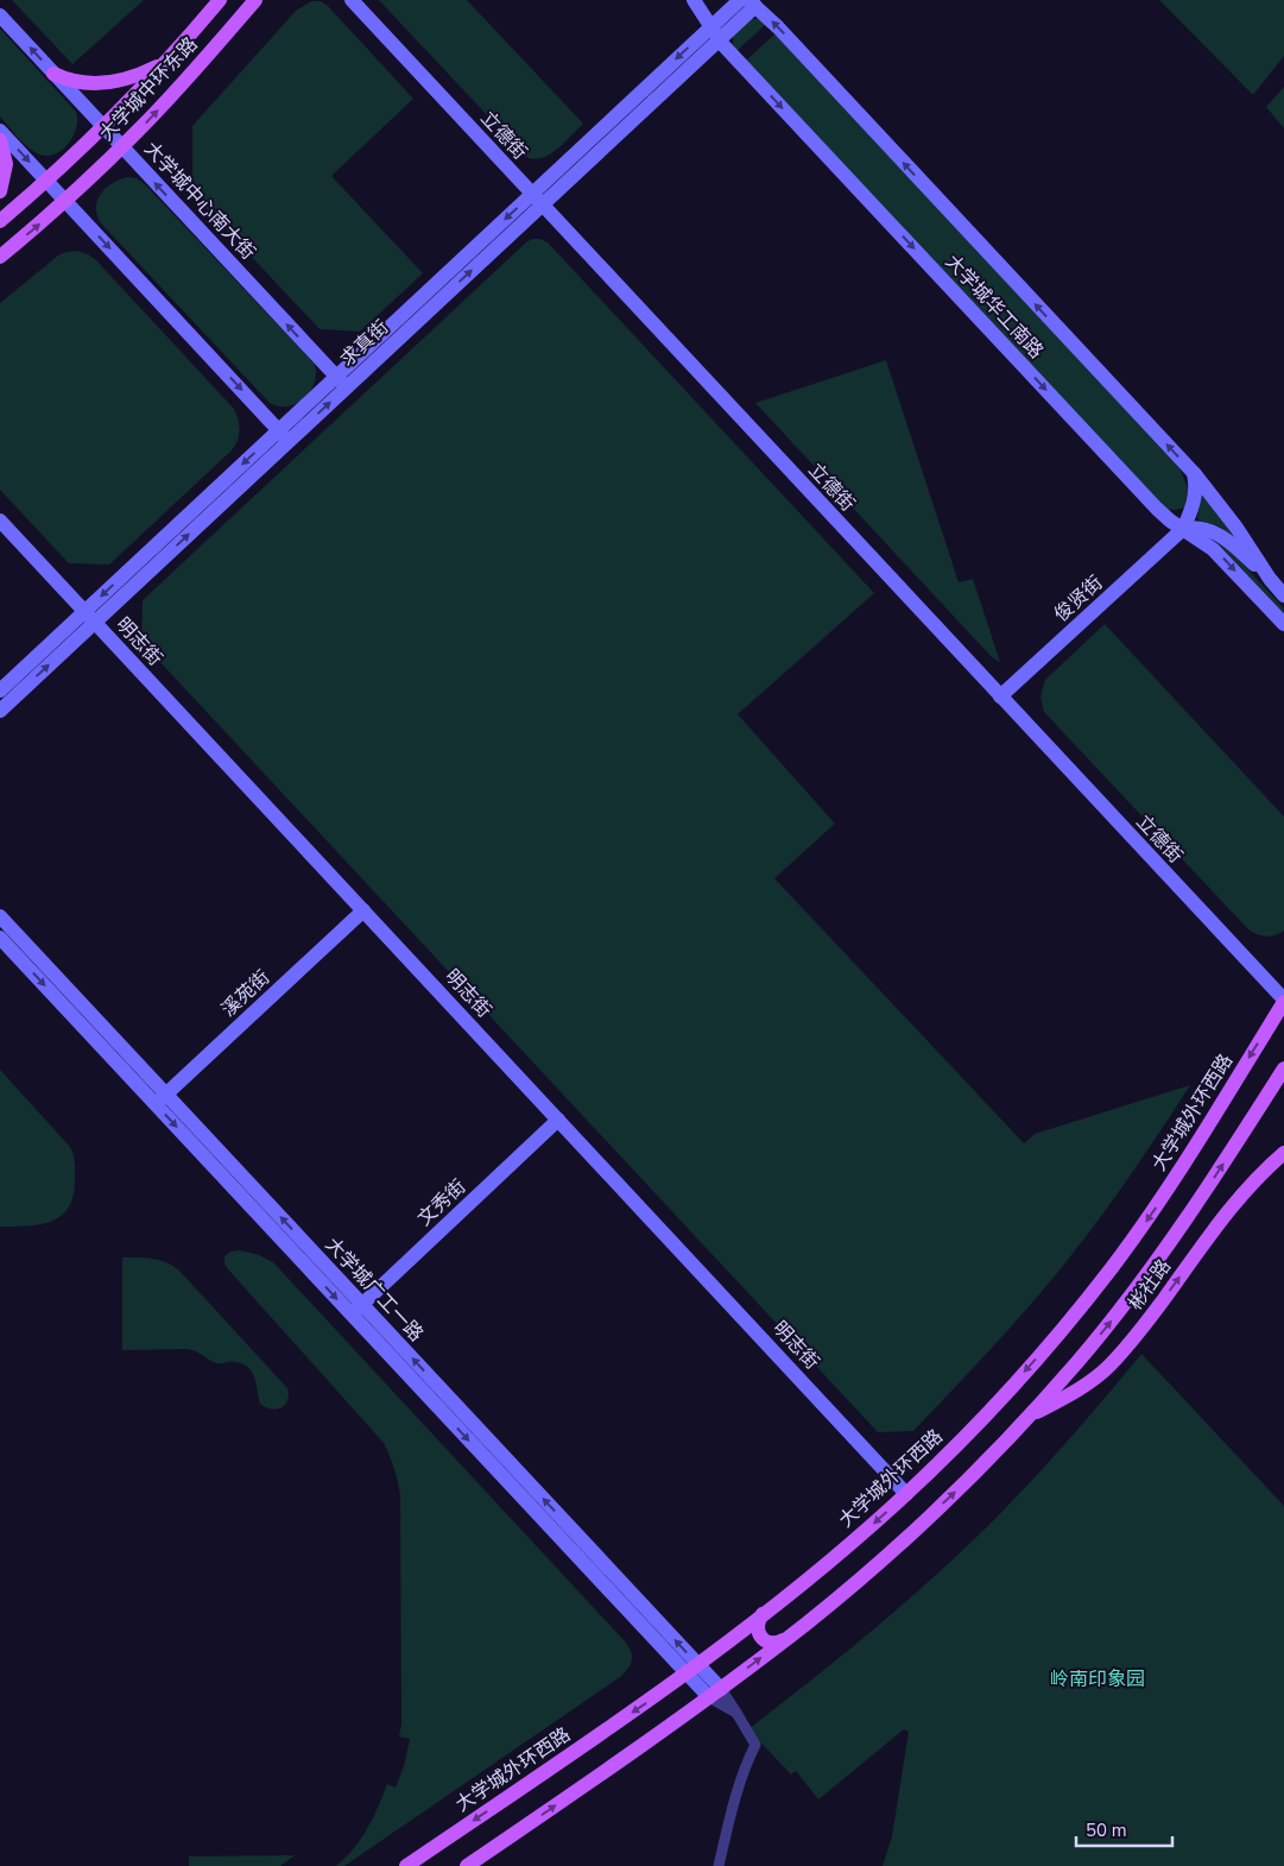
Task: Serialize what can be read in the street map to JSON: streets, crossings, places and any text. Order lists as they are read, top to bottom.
{
  "streets": {
    "main road": ["大学城中环东路", "大学城外环西路", "彬社路"],
    "street": [
      "立德街",
      "大学城中心南大街",
      "大学城华工南路",
      "求真街",
      "俊贤街",
      "明志街",
      "溪苑街",
      "文秀街",
      "大学城广工一路"
    ]
  },
  "crossings": [
    ["大学城中环东路", "大学城中心南大街"],
    ["立德街", "求真街"],
    ["立德街", "俊贤街"],
    ["立德街", "大学城外环西路"],
    ["大学城中心南大街", "求真街"],
    ["大学城华工南路", "求真街"],
    ["大学城华工南路", "俊贤街"],
    ["求真街", "明志街"],
    ["明志街", "溪苑街"],
    ["明志街", "大学城外环西路"],
    ["明志街", "文秀街"],
    ["溪苑街", "大学城广工一路"],
    ["大学城外环西路", "大学城广工一路"],
    ["文秀街", "大学城广工一路"]
  ],
  "parks": ["岭南印象园"],
  "scale_bar": "50 m"
}
